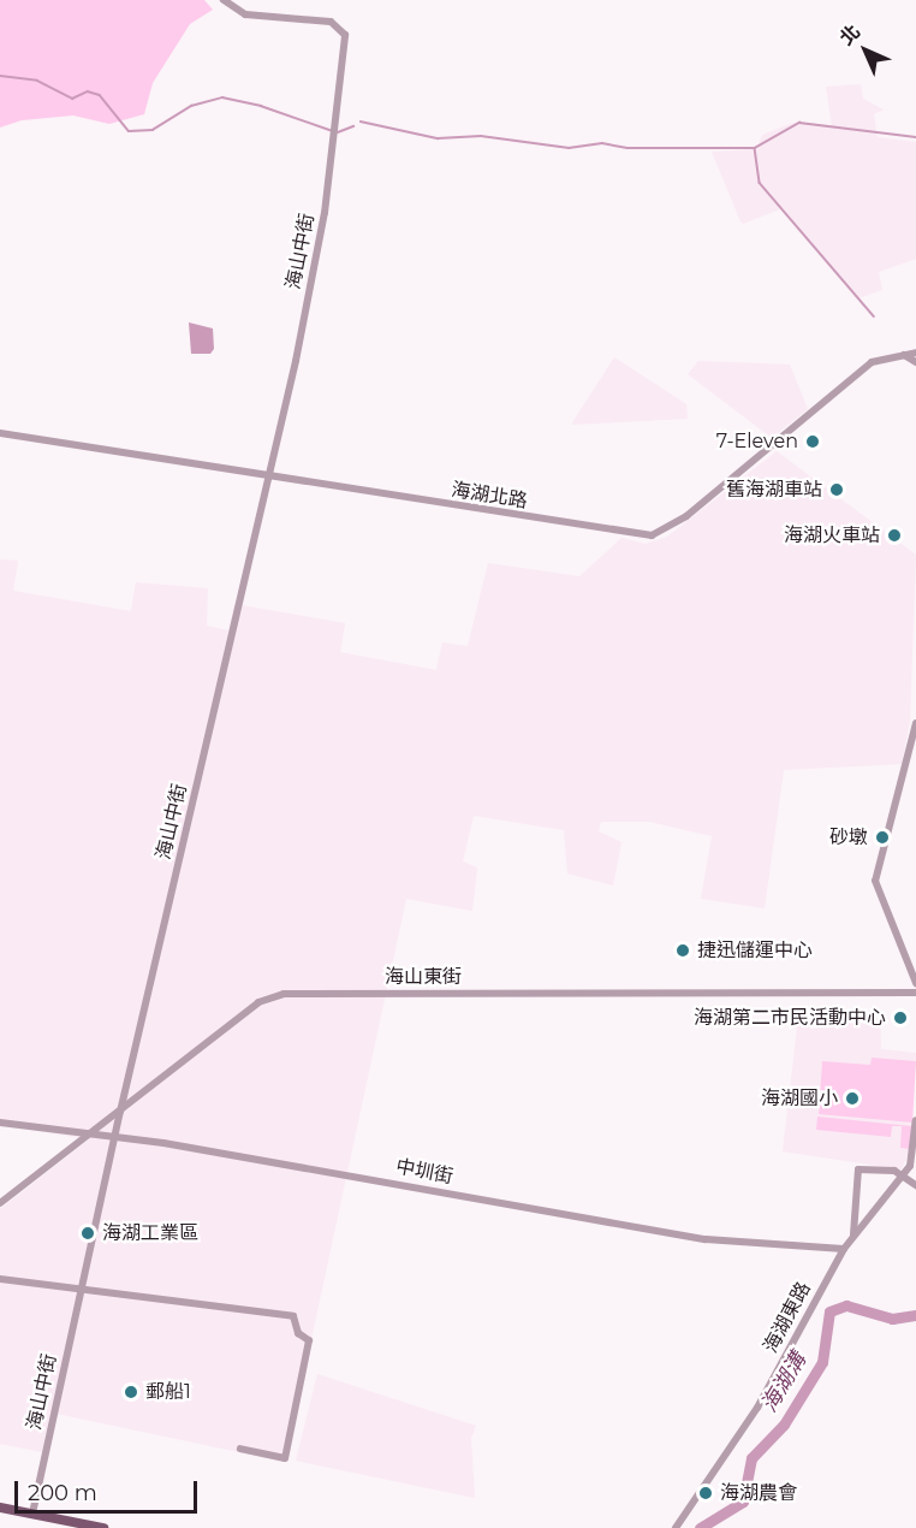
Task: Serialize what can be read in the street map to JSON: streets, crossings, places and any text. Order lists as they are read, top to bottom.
{
  "streets": {
    "street": [
      "海山中街",
      "海湖北路",
      "海山東街",
      "中圳街",
      "海湖東路"
    ]
  },
  "crossings": [
    ["海山中街", "海湖北路"],
    ["海山中街", "海山東街"],
    ["海山中街", "中圳街"],
    ["海山東街", "中圳街"],
    ["中圳街", "海湖東路"]
  ],
  "water": ["海湖溝"],
  "places": [
    "7-Eleven",
    "舊海湖車站",
    "海湖火車站",
    "砂墩",
    "捷迅儲運中心",
    "海湖第二市民活動中心",
    "海湖國小",
    "海湖工業區",
    "郵船1",
    "海湖農會"
  ],
  "scale_bar": "200 m",
  "north": "top left"
}
